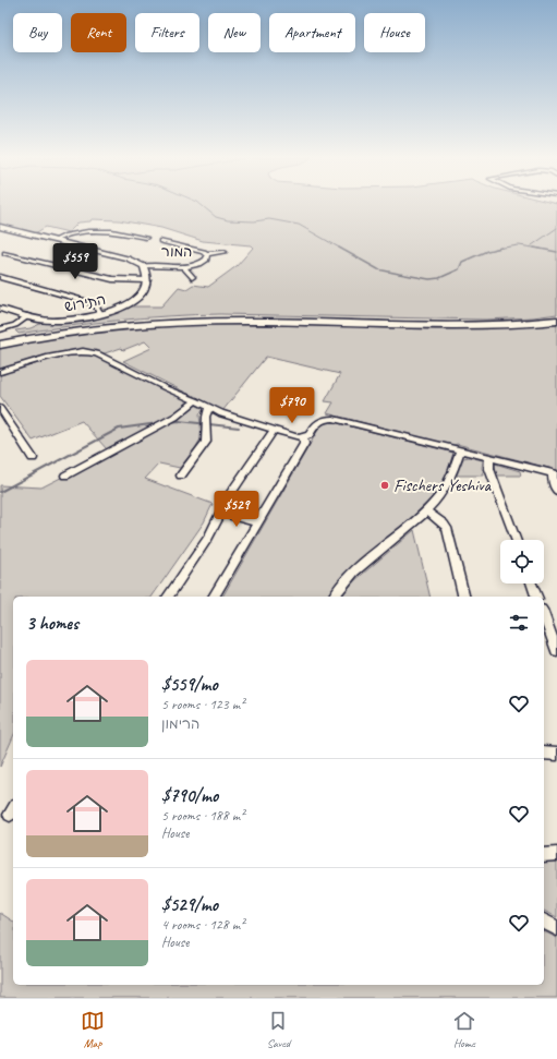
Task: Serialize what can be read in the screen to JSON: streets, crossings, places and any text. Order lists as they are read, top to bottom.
{
  "streets": {
    "street": ["המור", "התירוש"]
  },
  "places": ["Fischers Yeshiva"],
  "page": {
    "chip": [
      "Buy",
      "Rent",
      "Filters",
      "New",
      "Apartment",
      "House"
    ],
    "price": ["$559", "$790", "$529"],
    "heading": "3 homes",
    "list": [
      {
        "name": "$559/mo",
        "note": "5 rooms · 123 m² · הרימון"
      },
      {
        "name": "$790/mo",
        "note": "5 rooms · 188 m² · House"
      },
      {
        "name": "$529/mo",
        "note": "4 rooms · 128 m² · House"
      }
    ],
    "tabs": ["Map", "Saved", "Home"]
  }
}
